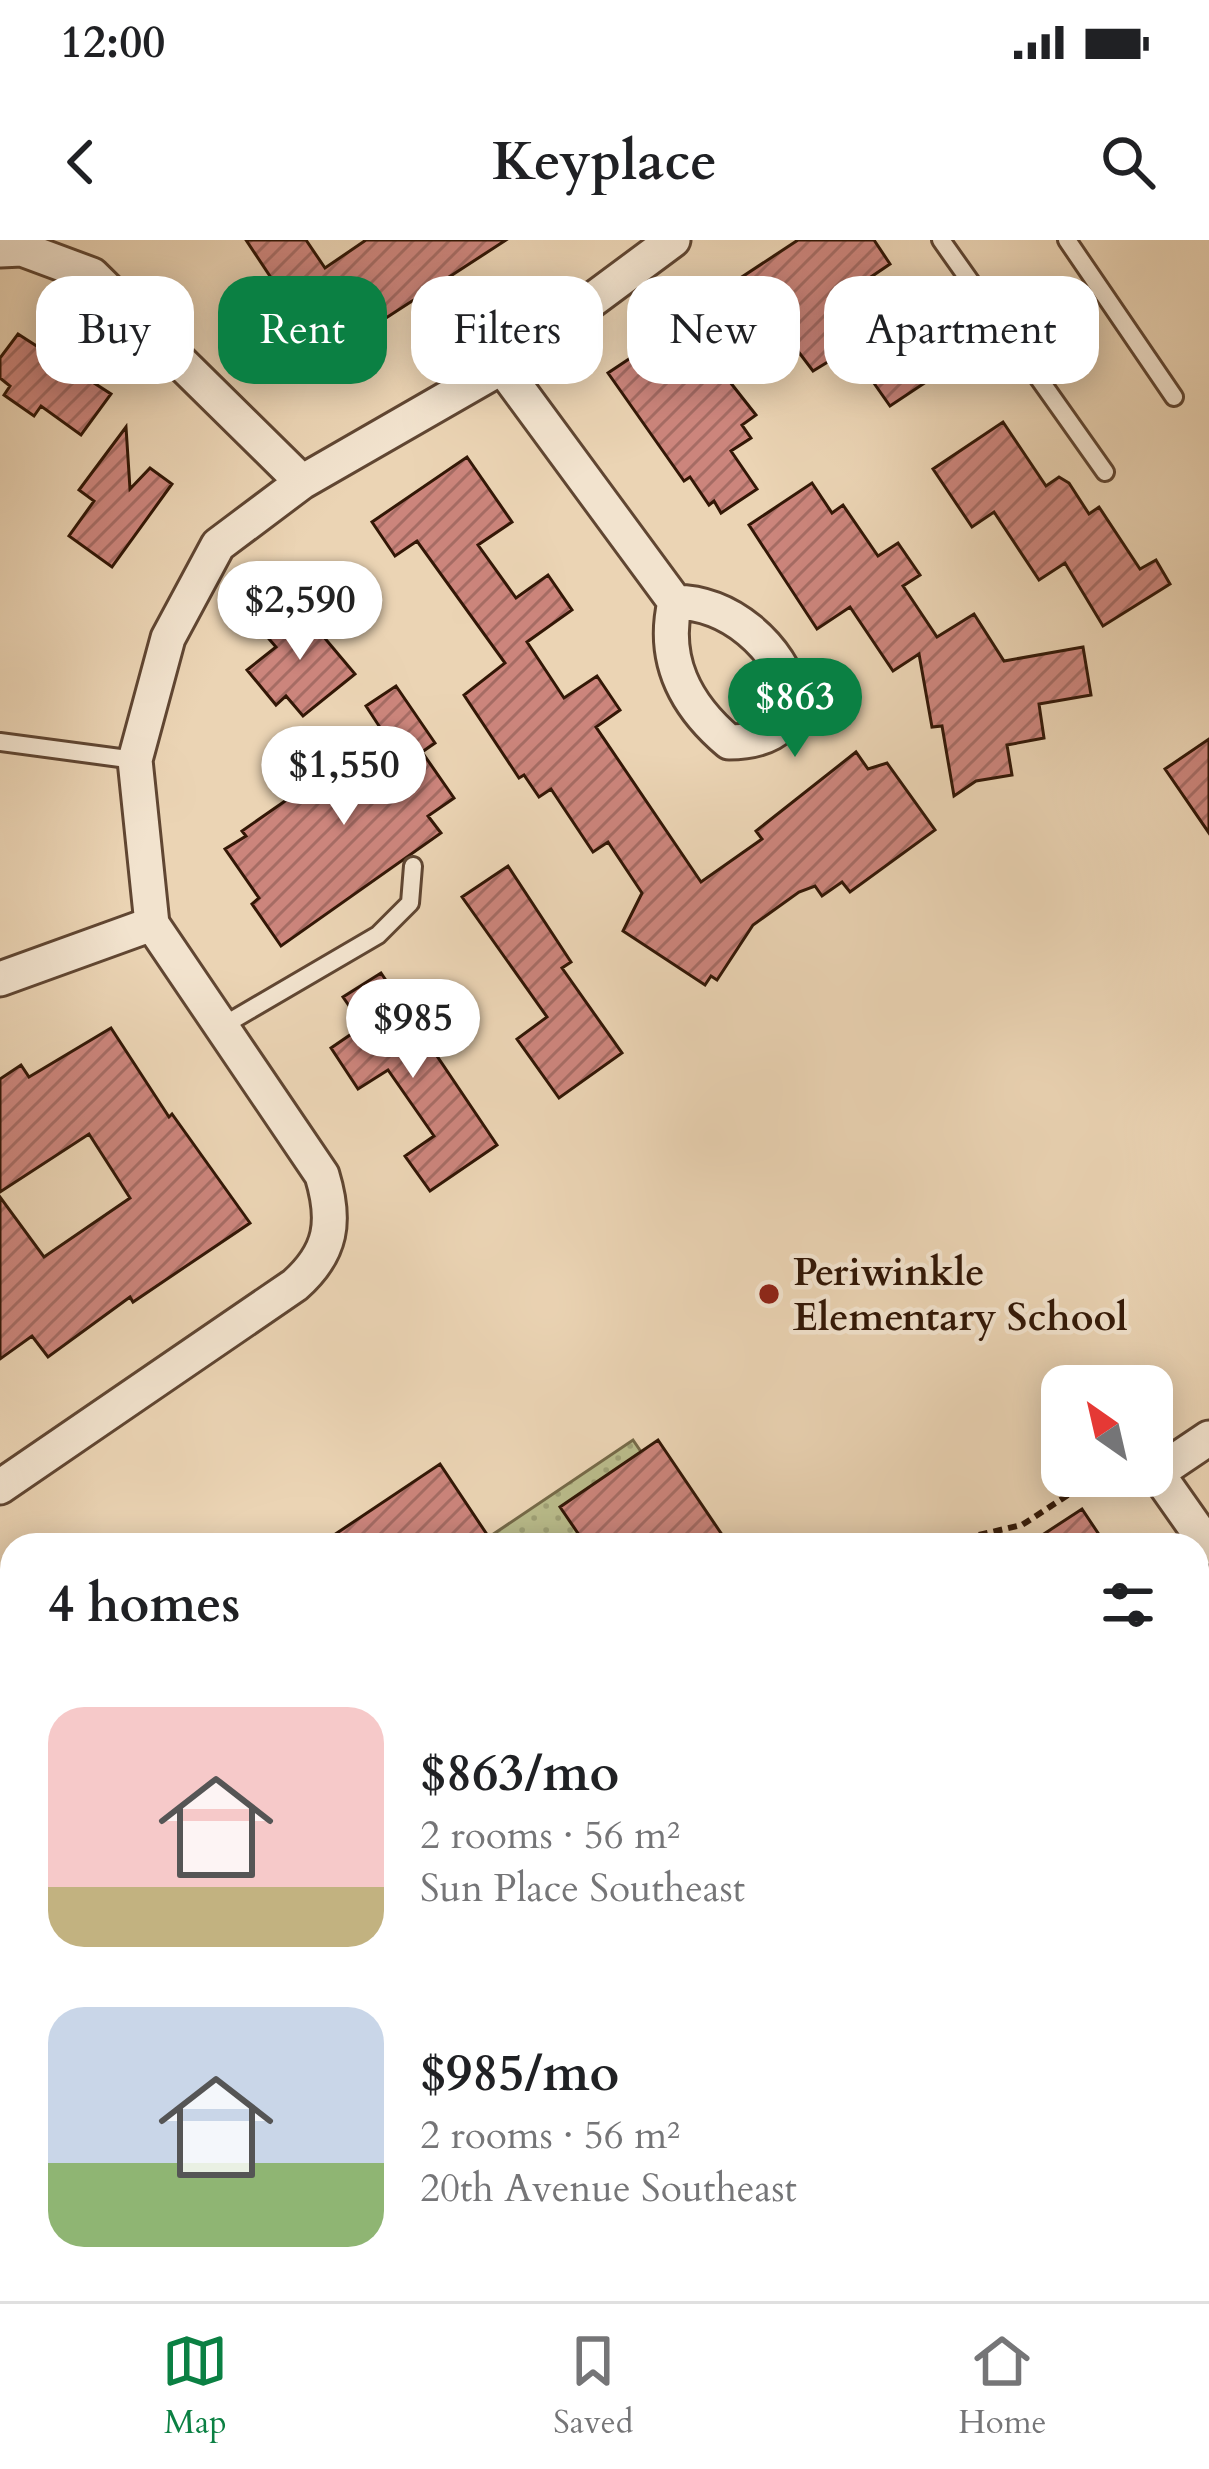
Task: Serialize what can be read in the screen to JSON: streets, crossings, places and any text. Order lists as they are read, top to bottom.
{
  "places": ["Periwinkle Elementary School"],
  "north": "top left",
  "page": {
    "status": "12:00",
    "header": "Keyplace",
    "chip": [
      "Buy",
      "Rent",
      "Filters",
      "New",
      "Apartment"
    ],
    "price": [
      "$2,590",
      "$863",
      "$1,550",
      "$985"
    ],
    "heading": "4 homes",
    "list": [
      {
        "name": "$863/mo",
        "note": "2 rooms · 56 m² · Sun Place Southeast"
      },
      {
        "name": "$985/mo",
        "note": "2 rooms · 56 m² · 20th Avenue Southeast"
      }
    ],
    "tabs": ["Map", "Saved", "Home"]
  }
}
